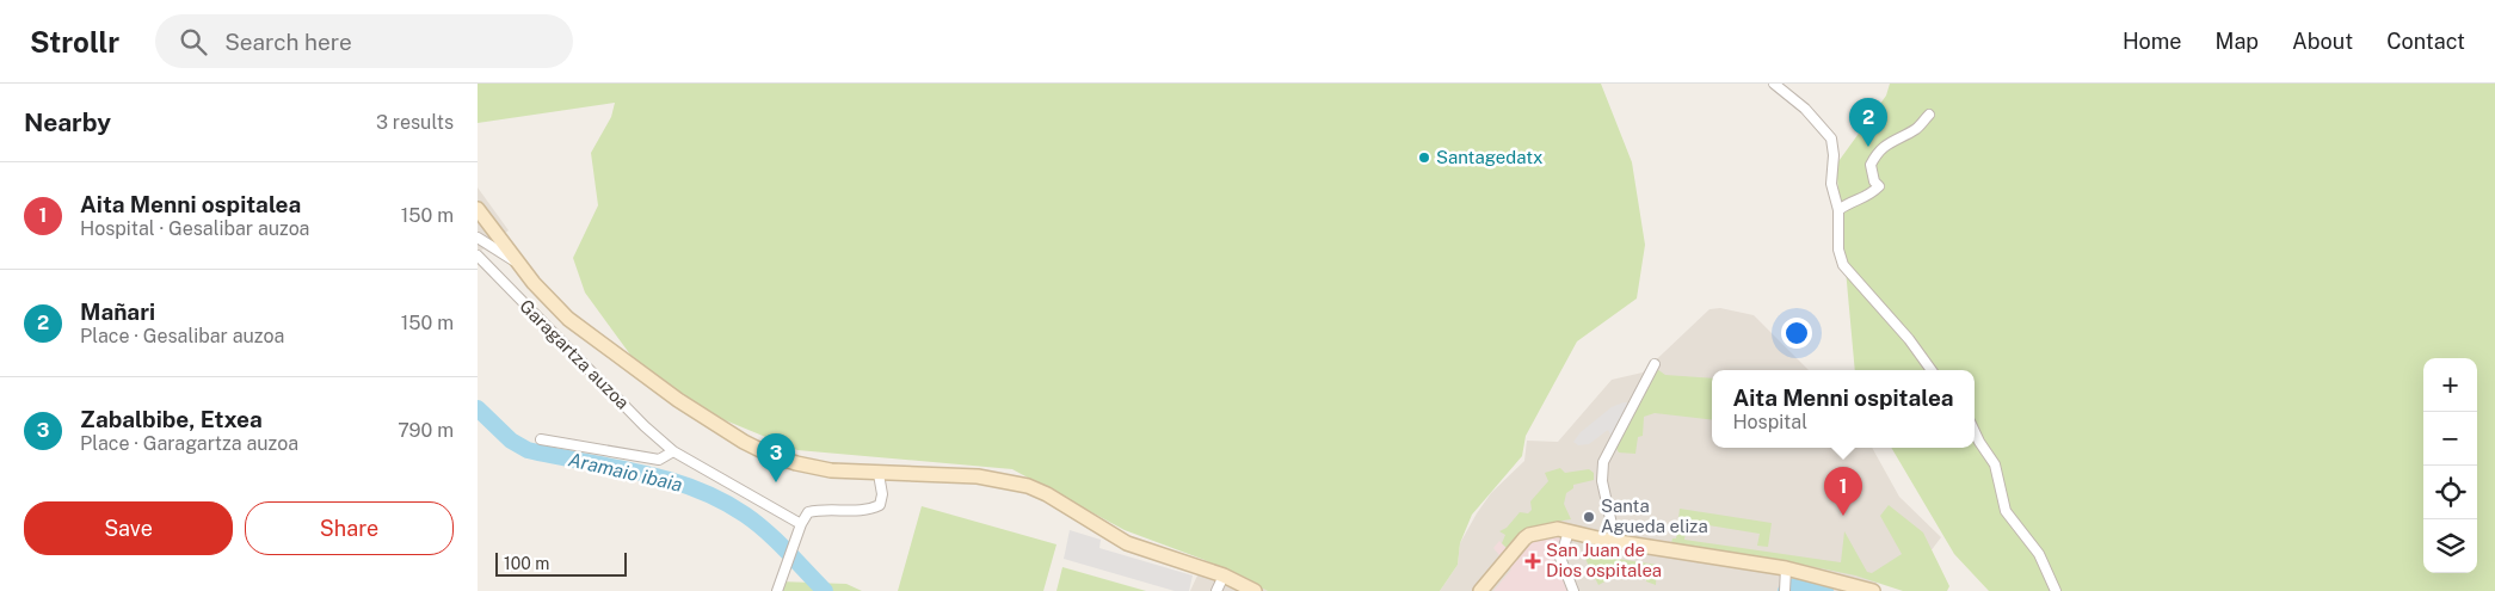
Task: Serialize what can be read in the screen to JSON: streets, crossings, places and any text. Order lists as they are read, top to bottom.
{
  "streets": {
    "street": ["Garagartza auzoa"]
  },
  "water": ["Aramaio ibaia"],
  "places": {
    "other": ["Santagedatx", "Santa Agueda eliza"],
    "health": ["San Juan de Dios ospitalea"]
  },
  "scale_bar": "100 m",
  "page": {
    "header": "Strollr",
    "search": "Search here",
    "nav": [
      "Home",
      "Map",
      "About",
      "Contact"
    ],
    "heading": ["Nearby", "3 results"],
    "pins": ["2", "3", "1"],
    "list": [
      {
        "mark": "1",
        "name": "Aita Menni ospitalea",
        "note": "Hospital · Gesalibar auzoa",
        "value": "150 m"
      },
      {
        "mark": "2",
        "name": "Mañari",
        "note": "Place · Gesalibar auzoa",
        "value": "150 m"
      },
      {
        "mark": "3",
        "name": "Zabalbibe, Etxea",
        "note": "Place · Garagartza auzoa",
        "value": "790 m"
      }
    ],
    "map_buttons": ["+", "−"],
    "popup": ["Aita Menni ospitalea", "Hospital"],
    "buttons": ["Save", "Share"],
    "scale": "100 m"
  }
}
